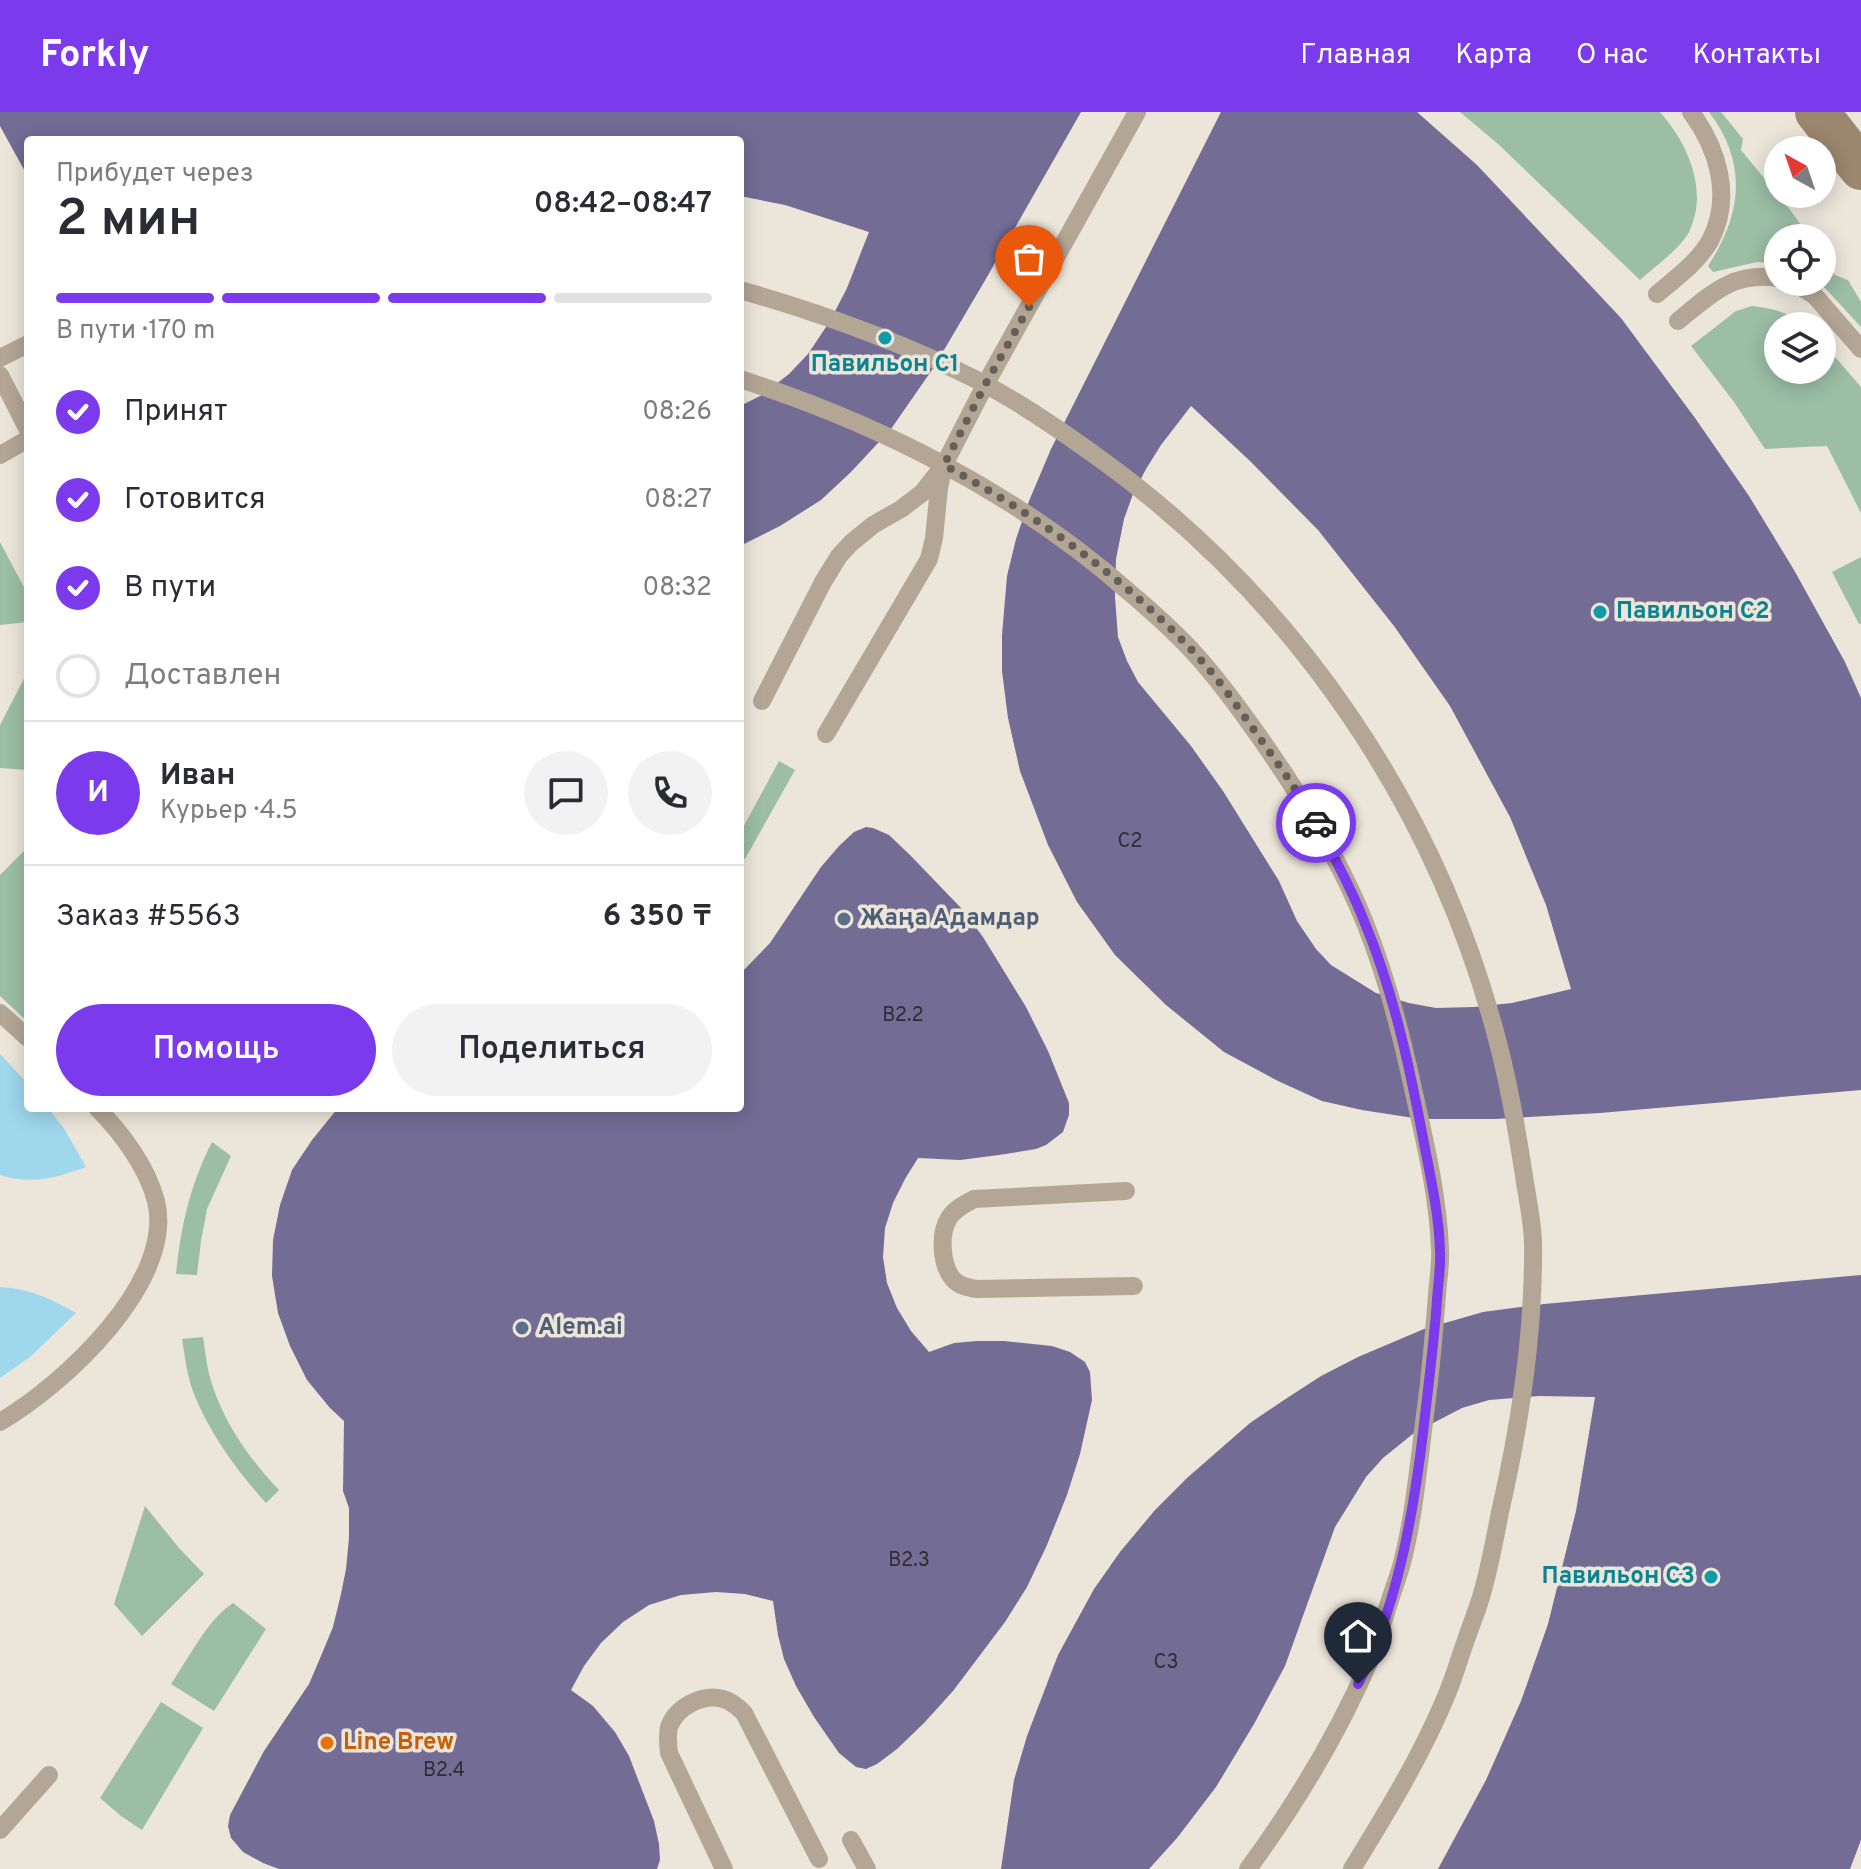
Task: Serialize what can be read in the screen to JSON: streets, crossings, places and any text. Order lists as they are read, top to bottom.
{
  "places": [
    "Павильон С1",
    "Павильон С2",
    "Жаңа Адамдар",
    "Alem.ai",
    "Павильон С3",
    "Line Brew"
  ],
  "house_numbers": [
    "С2",
    "В2.2",
    "В2.3",
    "С3",
    "В2.4"
  ],
  "north": "top left",
  "page": {
    "header": "Forkly",
    "nav": [
      "Главная",
      "Карта",
      "О нас",
      "Контакты"
    ],
    "heading": ["2 мин", "Прибудет через", "08:42–08:47"],
    "panel": [
      "Иван",
      "Курьер · 4.5",
      "Заказ #5563",
      "6 350 ₸"
    ],
    "bar": "В пути · 170 m",
    "list": [
      ["Принят", "08:26"],
      ["Готовится", "08:27"],
      ["В пути", "08:32"],
      "Доставлен"
    ],
    "round": "И",
    "buttons": ["Помощь", "Поделиться"]
  }
}
